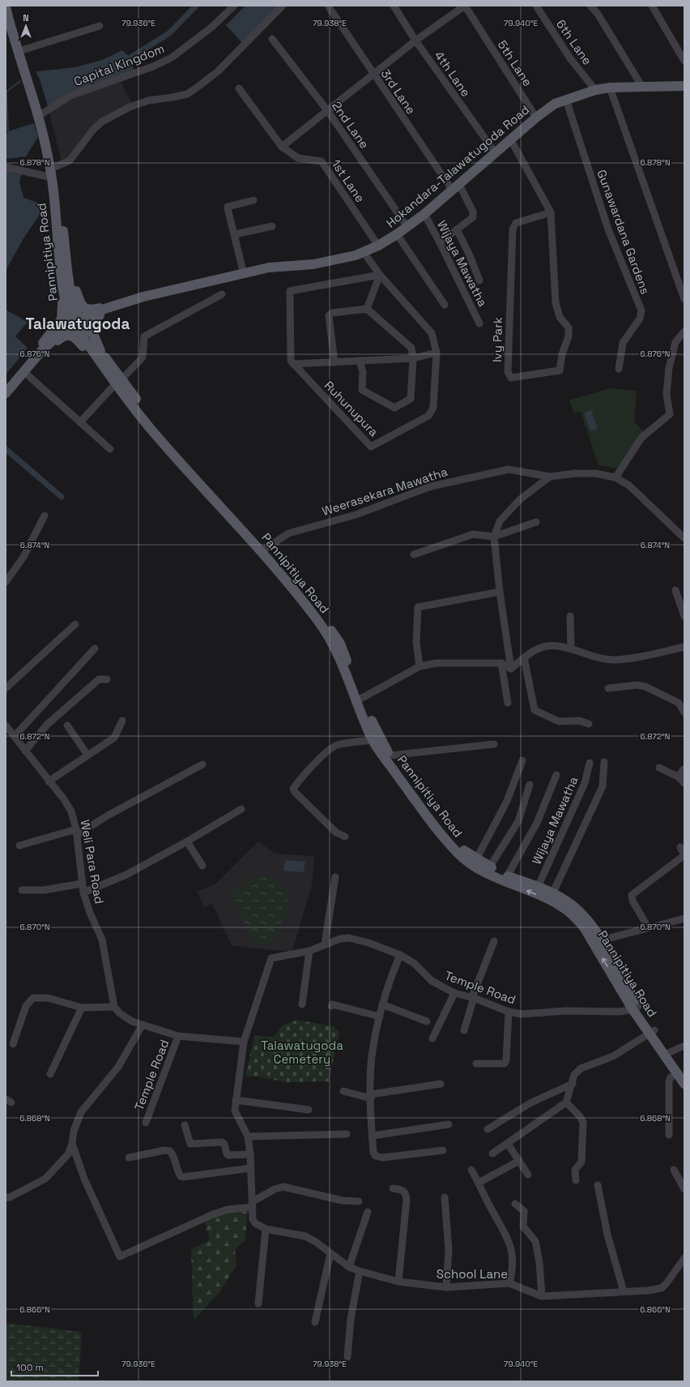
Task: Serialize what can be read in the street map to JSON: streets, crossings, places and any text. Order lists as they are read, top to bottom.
{
  "streets": {
    "main road": ["Hokandara-Talawatugoda Road", "Pannipitiya Road"],
    "street": [
      "6th Lane",
      "5th Lane",
      "Capital Kingdom",
      "4th Lane",
      "3rd Lane",
      "2nd Lane",
      "1st Lane",
      "Gunawardana Gardens",
      "Wijaya Mawatha",
      "Ivy Park",
      "Ruhunupura",
      "Weerasekara Mawatha",
      "Weli Para Road",
      "Temple Road",
      "School Lane"
    ]
  },
  "crossings": [
    ["6th Lane", "Hokandara-Talawatugoda Road"],
    ["5th Lane", "Hokandara-Talawatugoda Road"],
    ["Capital Kingdom", "Pannipitiya Road"],
    ["4th Lane", "Hokandara-Talawatugoda Road"],
    ["3rd Lane", "Hokandara-Talawatugoda Road"],
    ["2nd Lane", "Hokandara-Talawatugoda Road"],
    ["Hokandara-Talawatugoda Road", "1st Lane"],
    ["Hokandara-Talawatugoda Road", "Gunawardana Gardens"],
    ["Hokandara-Talawatugoda Road", "Pannipitiya Road"],
    ["Hokandara-Talawatugoda Road", "Wijaya Mawatha"],
    ["Hokandara-Talawatugoda Road", "Ivy Park"],
    ["Hokandara-Talawatugoda Road", "Ruhunupura"],
    ["Pannipitiya Road", "Wijaya Mawatha"],
    ["Pannipitiya Road", "Weerasekara Mawatha"],
    ["Pannipitiya Road", "Temple Road"],
    ["Temple Road", "School Lane"]
  ],
  "districts": ["Talawatugoda"],
  "parks": ["Talawatugoda Cemetery"],
  "scale_bar": "100 m",
  "north": "top",
  "coordinates": [
    "79.936°E",
    "79.938°E",
    "79.940°E",
    "6.878°N",
    "6.876°N",
    "6.874°N",
    "6.872°N",
    "6.870°N",
    "6.868°N",
    "6.866°N"
  ]
}
